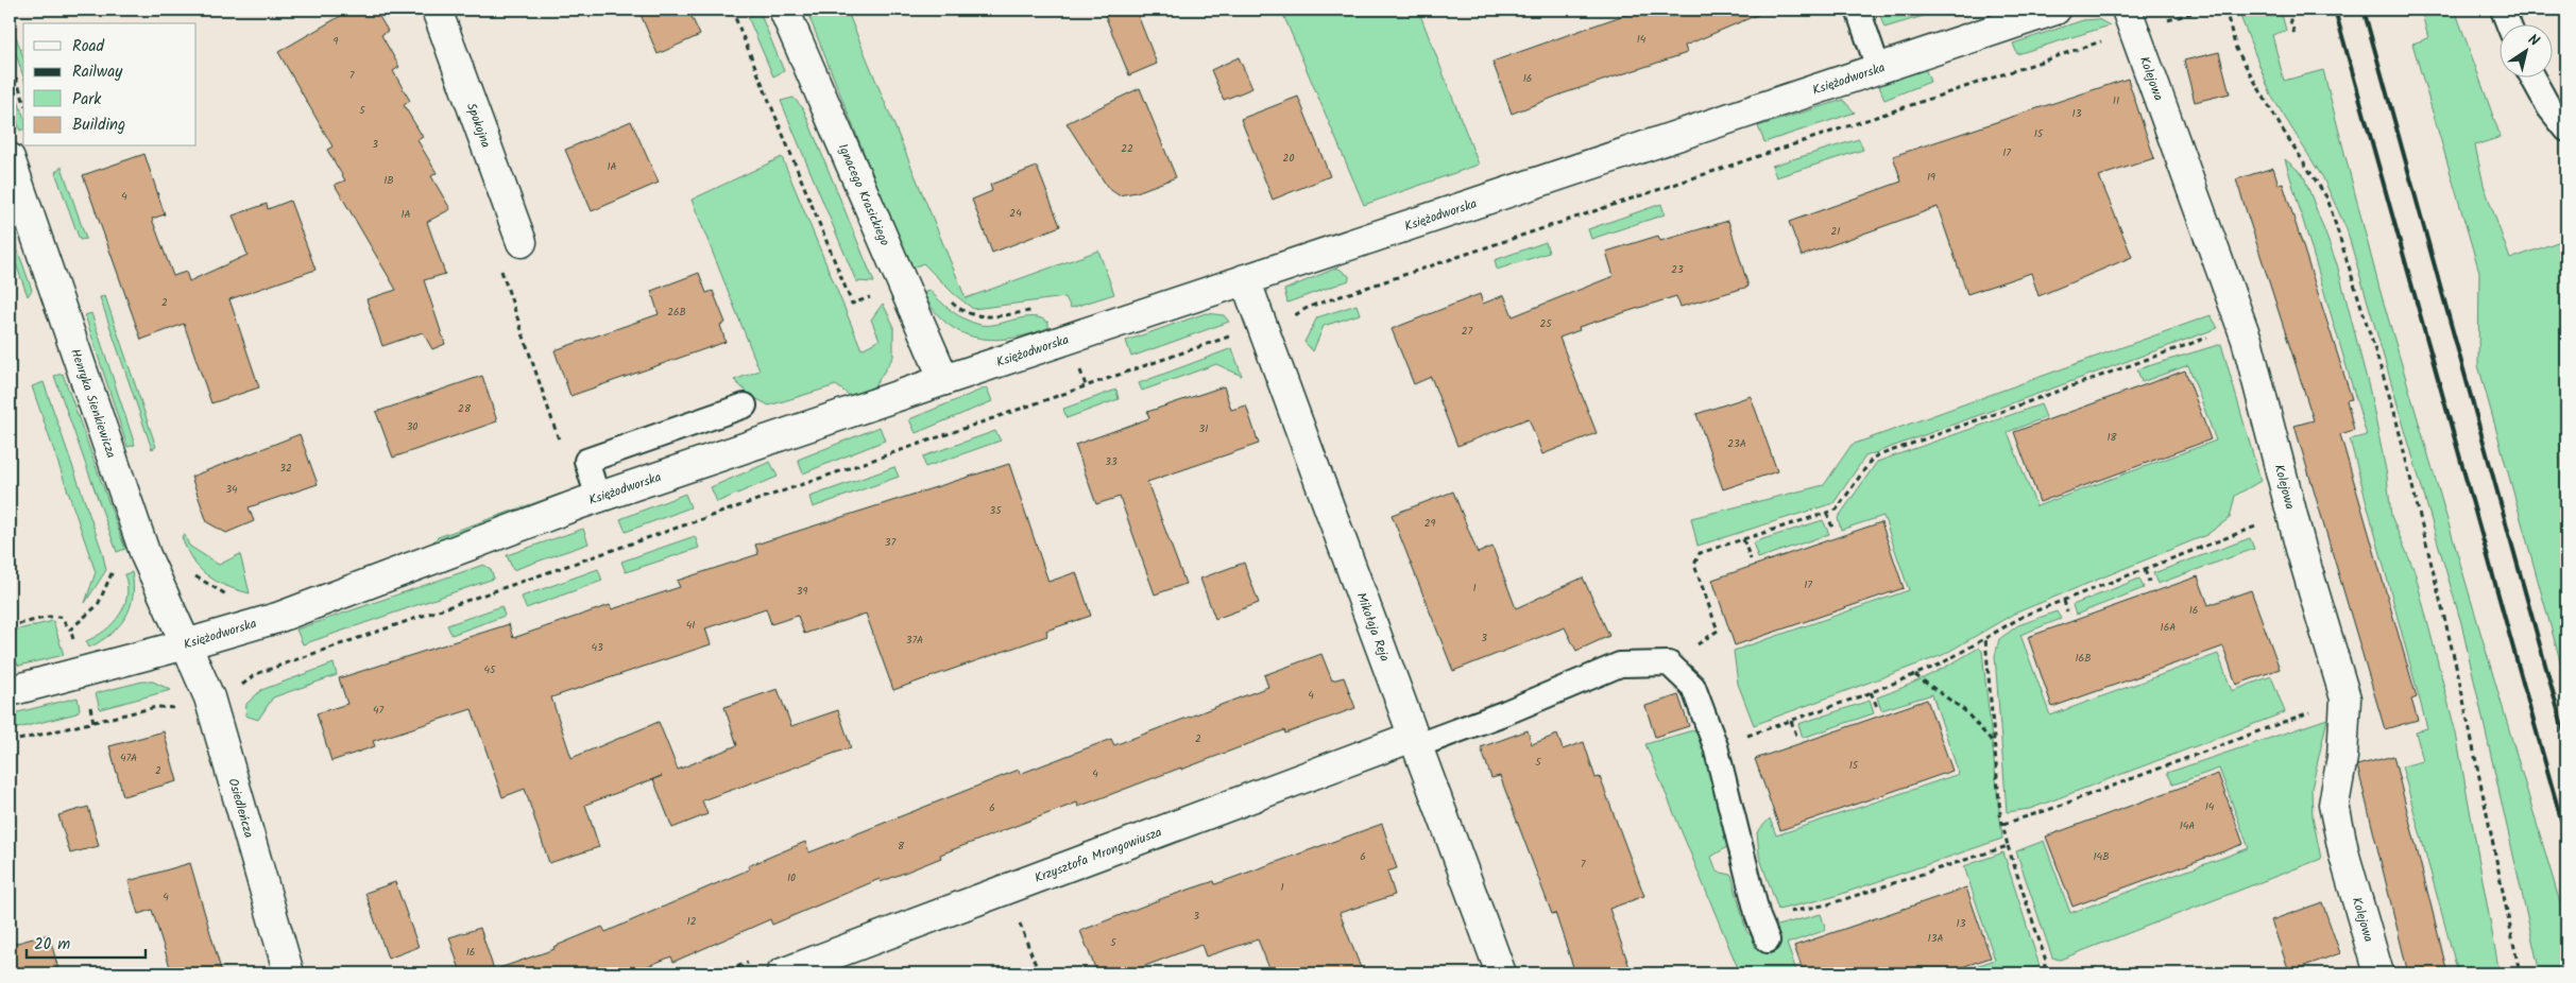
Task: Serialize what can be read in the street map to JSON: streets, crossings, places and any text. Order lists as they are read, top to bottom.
{
  "streets": {
    "street": [
      "Księżodworska",
      "Kolejowa",
      "Spokojna",
      "Ignacego Krasickiego",
      "Henryka Sienkiewicza",
      "Mikołaja Reja",
      "Osiedleńcza",
      "Krzysztofa Mrongowiusza"
    ]
  },
  "crossings": [
    ["Księżodworska", "Ignacego Krasickiego"],
    ["Księżodworska", "Henryka Sienkiewicza"],
    ["Księżodworska", "Mikołaja Reja"],
    ["Księżodworska", "Osiedleńcza"],
    ["Henryka Sienkiewicza", "Osiedleńcza"],
    ["Mikołaja Reja", "Krzysztofa Mrongowiusza"]
  ],
  "house_numbers": [
    "14",
    "9",
    "7",
    "16",
    "11",
    "5",
    "13",
    "15",
    "3",
    "22",
    "17",
    "20",
    "1A",
    "19",
    "1B",
    "4",
    "24",
    "1A",
    "21",
    "23",
    "2",
    "26B",
    "25",
    "27",
    "28",
    "30",
    "31",
    "18",
    "23A",
    "33",
    "32",
    "34",
    "35",
    "29",
    "37",
    "17",
    "1",
    "39",
    "16",
    "41",
    "16A",
    "3",
    "37A",
    "43",
    "16B",
    "45",
    "4",
    "47",
    "2",
    "47A",
    "5",
    "15",
    "2",
    "4",
    "14",
    "6",
    "14A",
    "8",
    "6",
    "14B",
    "7",
    "10",
    "1",
    "4",
    "3",
    "12",
    "13",
    "13A",
    "5",
    "16"
  ],
  "legend": [
    "Road",
    "Railway",
    "Park",
    "Building"
  ],
  "scale_bar": "20 m",
  "north": "top right"
}
